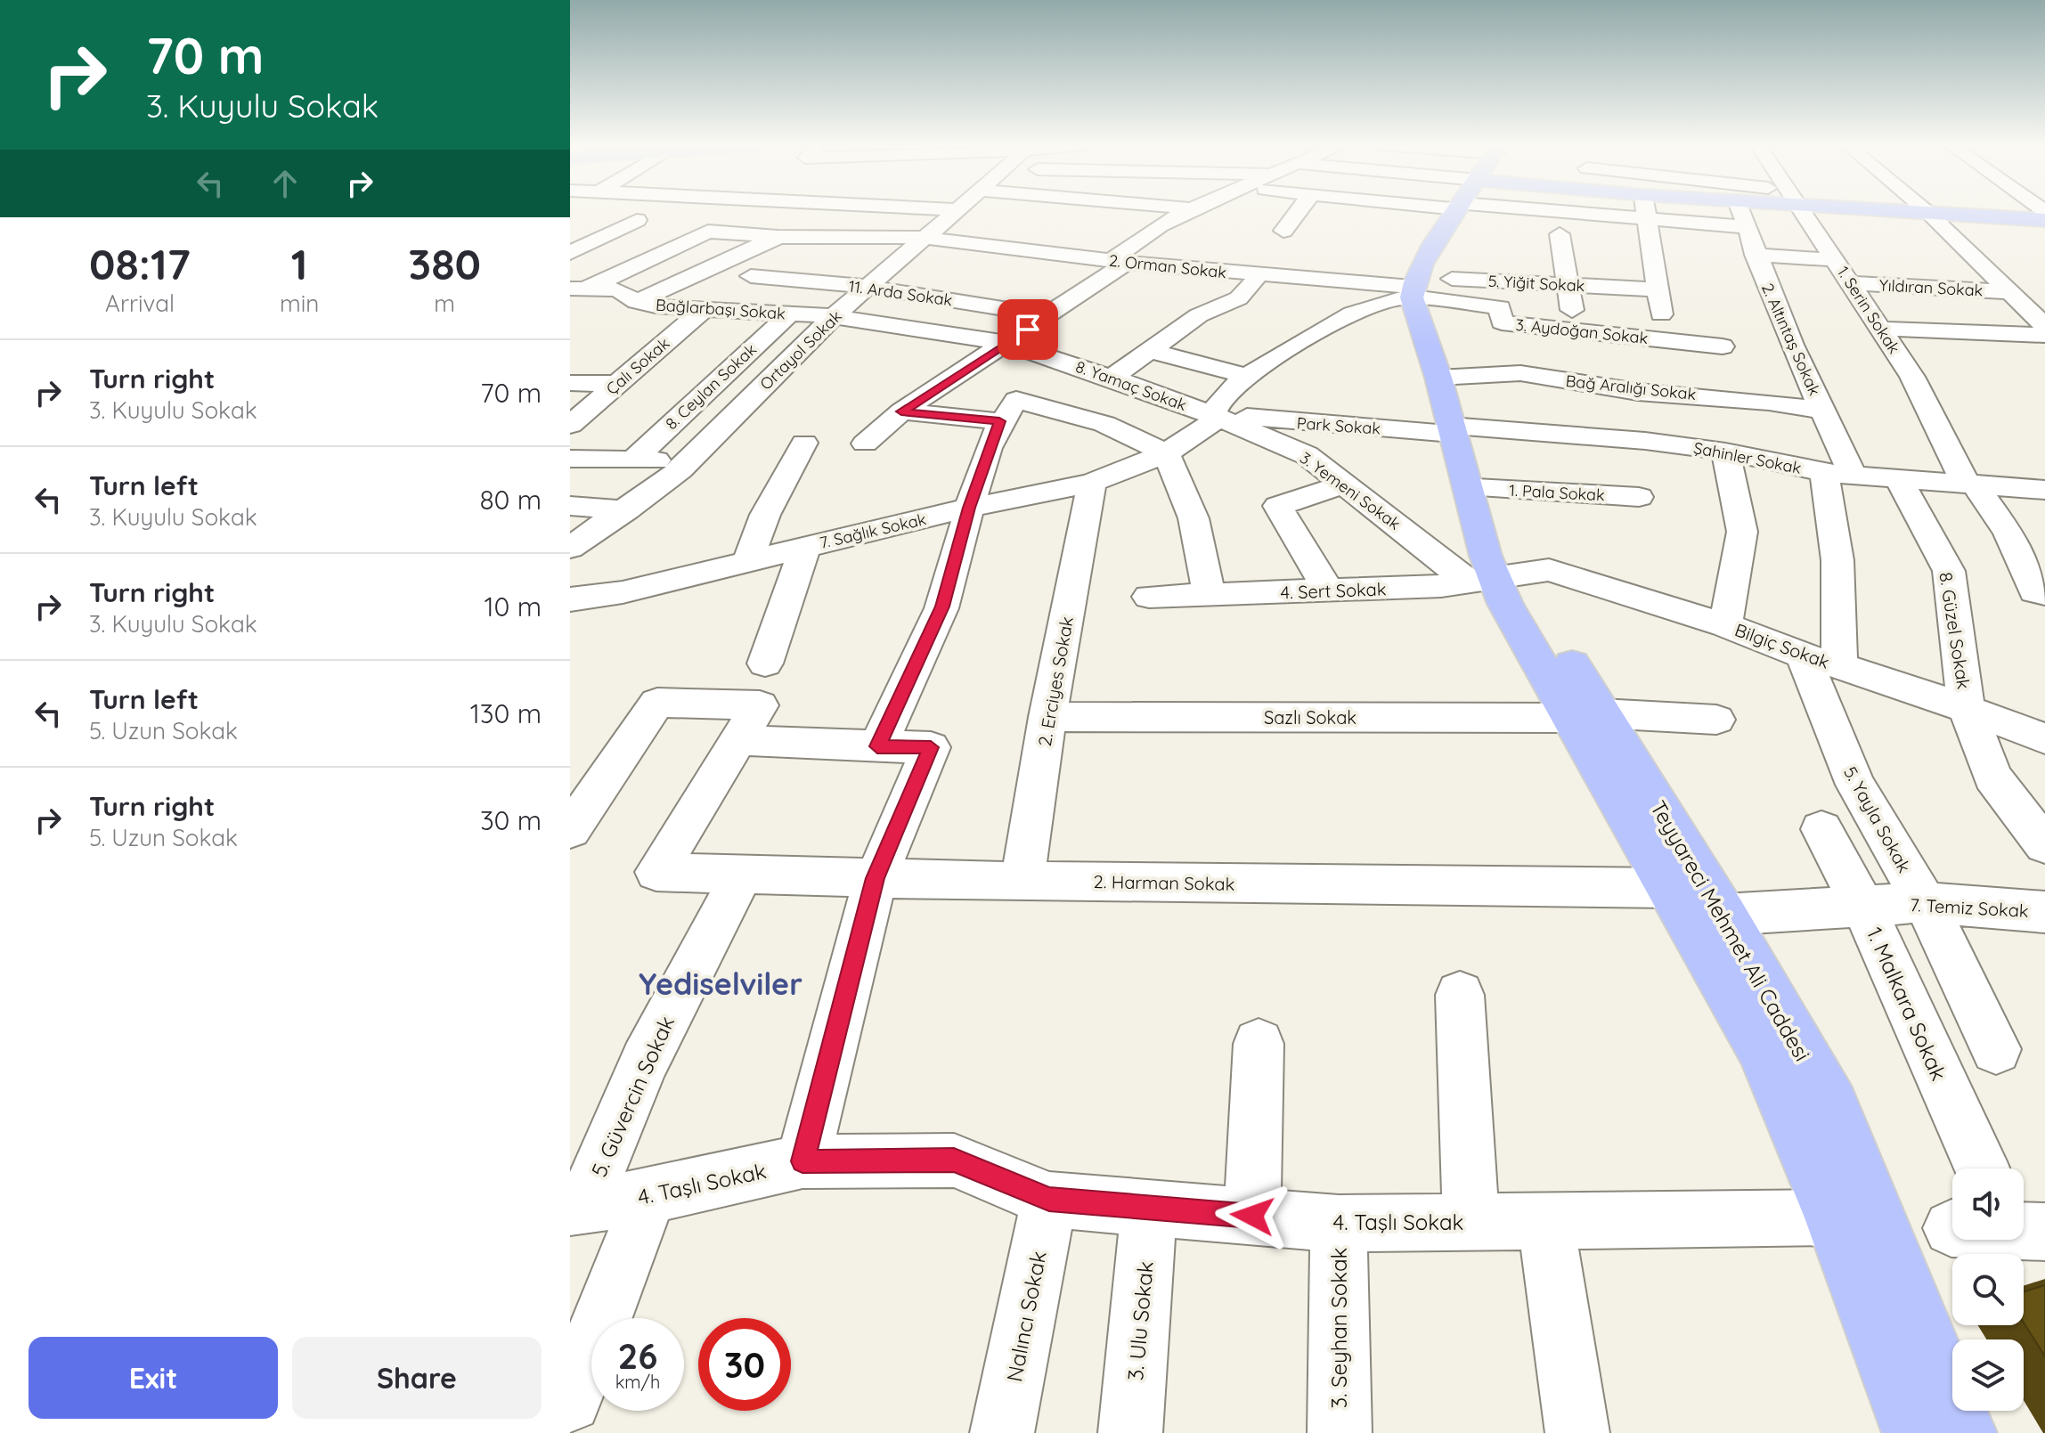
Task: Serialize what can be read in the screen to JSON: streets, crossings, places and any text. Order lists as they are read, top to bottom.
{
  "streets": {
    "main road": ["Teyyareci Mehmet Ali Caddesi"],
    "street": [
      "2. Orman Sokak",
      "5. Yiğit Sokak",
      "Yıldıran Sokak",
      "11. Arda Sokak",
      "Bağlarbaşı Sokak",
      "1. Serin Sokak",
      "3. Aydoğan Sokak",
      "2. Altıntaş Sokak",
      "Ortayol Sokak",
      "Çalı Sokak",
      "8. Yamaç Sokak",
      "8. Ceylan Sokak",
      "Bağ Aralığı Sokak",
      "Park Sokak",
      "Şahinler Sokak",
      "3. Yemeni Sokak",
      "1. Pala Sokak",
      "7. Sağlık Sokak",
      "4. Sert Sokak",
      "8. Güzel Sokak",
      "Bilgiç Sokak",
      "2. Erciyes Sokak",
      "Sazlı Sokak",
      "5. Yayla Sokak",
      "2. Harman Sokak",
      "7. Temiz Sokak",
      "1. Malkara Sokak",
      "5. Güvercin Sokak",
      "4. Taşlı Sokak",
      "Nalıncı Sokak",
      "3. Ulu Sokak",
      "3. Seyhan Sokak"
    ]
  },
  "crossings": [
    ["2. Orman Sokak", "5. Yiğit Sokak"],
    ["2. Orman Sokak", "Bağlarbaşı Sokak"],
    ["2. Orman Sokak", "3. Aydoğan Sokak"],
    ["2. Orman Sokak", "Ortayol Sokak"],
    ["2. Orman Sokak", "Teyyareci Mehmet Ali Caddesi"],
    ["5. Yiğit Sokak", "3. Aydoğan Sokak"],
    ["5. Yiğit Sokak", "Teyyareci Mehmet Ali Caddesi"],
    ["Yıldıran Sokak", "1. Serin Sokak"],
    ["11. Arda Sokak", "Ortayol Sokak"],
    ["Bağlarbaşı Sokak", "Ortayol Sokak"],
    ["Bağlarbaşı Sokak", "Çalı Sokak"],
    ["Bağlarbaşı Sokak", "8. Yamaç Sokak"],
    ["Bağlarbaşı Sokak", "8. Ceylan Sokak"],
    ["1. Serin Sokak", "Şahinler Sokak"],
    ["3. Aydoğan Sokak", "Teyyareci Mehmet Ali Caddesi"],
    ["2. Altıntaş Sokak", "Bağ Aralığı Sokak"],
    ["2. Altıntaş Sokak", "Şahinler Sokak"],
    ["2. Altıntaş Sokak", "Bilgiç Sokak"],
    ["2. Altıntaş Sokak", "5. Yayla Sokak"],
    ["Ortayol Sokak", "8. Yamaç Sokak"],
    ["8. Yamaç Sokak", "Park Sokak"],
    ["8. Yamaç Sokak", "3. Yemeni Sokak"],
    ["8. Yamaç Sokak", "7. Sağlık Sokak"],
    ["Bağ Aralığı Sokak", "Teyyareci Mehmet Ali Caddesi"],
    ["Park Sokak", "Şahinler Sokak"],
    ["Park Sokak", "3. Yemeni Sokak"],
    ["Park Sokak", "1. Pala Sokak"],
    ["Park Sokak", "7. Sağlık Sokak"],
    ["Park Sokak", "Teyyareci Mehmet Ali Caddesi"],
    ["Şahinler Sokak", "1. Pala Sokak"],
    ["Şahinler Sokak", "8. Güzel Sokak"],
    ["Şahinler Sokak", "Teyyareci Mehmet Ali Caddesi"],
    ["3. Yemeni Sokak", "7. Sağlık Sokak"],
    ["3. Yemeni Sokak", "4. Sert Sokak"],
    ["3. Yemeni Sokak", "Bilgiç Sokak"],
    ["3. Yemeni Sokak", "Teyyareci Mehmet Ali Caddesi"],
    ["1. Pala Sokak", "Teyyareci Mehmet Ali Caddesi"],
    ["7. Sağlık Sokak", "2. Erciyes Sokak"],
    ["4. Sert Sokak", "Bilgiç Sokak"],
    ["4. Sert Sokak", "Teyyareci Mehmet Ali Caddesi"],
    ["8. Güzel Sokak", "Bilgiç Sokak"],
    ["Bilgiç Sokak", "5. Yayla Sokak"],
    ["Bilgiç Sokak", "Teyyareci Mehmet Ali Caddesi"],
    ["2. Erciyes Sokak", "Sazlı Sokak"],
    ["2. Erciyes Sokak", "2. Harman Sokak"],
    ["Sazlı Sokak", "Teyyareci Mehmet Ali Caddesi"],
    ["5. Yayla Sokak", "7. Temiz Sokak"],
    ["2. Harman Sokak", "Teyyareci Mehmet Ali Caddesi"],
    ["2. Harman Sokak", "5. Güvercin Sokak"],
    ["7. Temiz Sokak", "Teyyareci Mehmet Ali Caddesi"],
    ["7. Temiz Sokak", "1. Malkara Sokak"],
    ["Teyyareci Mehmet Ali Caddesi", "4. Taşlı Sokak"],
    ["5. Güvercin Sokak", "4. Taşlı Sokak"],
    ["4. Taşlı Sokak", "Nalıncı Sokak"],
    ["4. Taşlı Sokak", "3. Ulu Sokak"],
    ["4. Taşlı Sokak", "3. Seyhan Sokak"]
  ],
  "districts": ["Yediselviler"],
  "page": {
    "turn": ["70 m", "3. Kuyulu Sokak"],
    "eta": [
      "08:17",
      "Arrival",
      "1",
      "min",
      "380",
      "m"
    ],
    "list": [
      {
        "name": "Turn right",
        "note": "3. Kuyulu Sokak",
        "value": "70 m"
      },
      {
        "name": "Turn left",
        "note": "3. Kuyulu Sokak",
        "value": "80 m"
      },
      {
        "name": "Turn right",
        "note": "3. Kuyulu Sokak",
        "value": "10 m"
      },
      {
        "name": "Turn left",
        "note": "5. Uzun Sokak",
        "value": "130 m"
      },
      {
        "name": "Turn right",
        "note": "5. Uzun Sokak",
        "value": "30 m"
      }
    ],
    "speed": "26 km/h",
    "limit": "30",
    "buttons": ["Exit", "Share"]
  }
}
